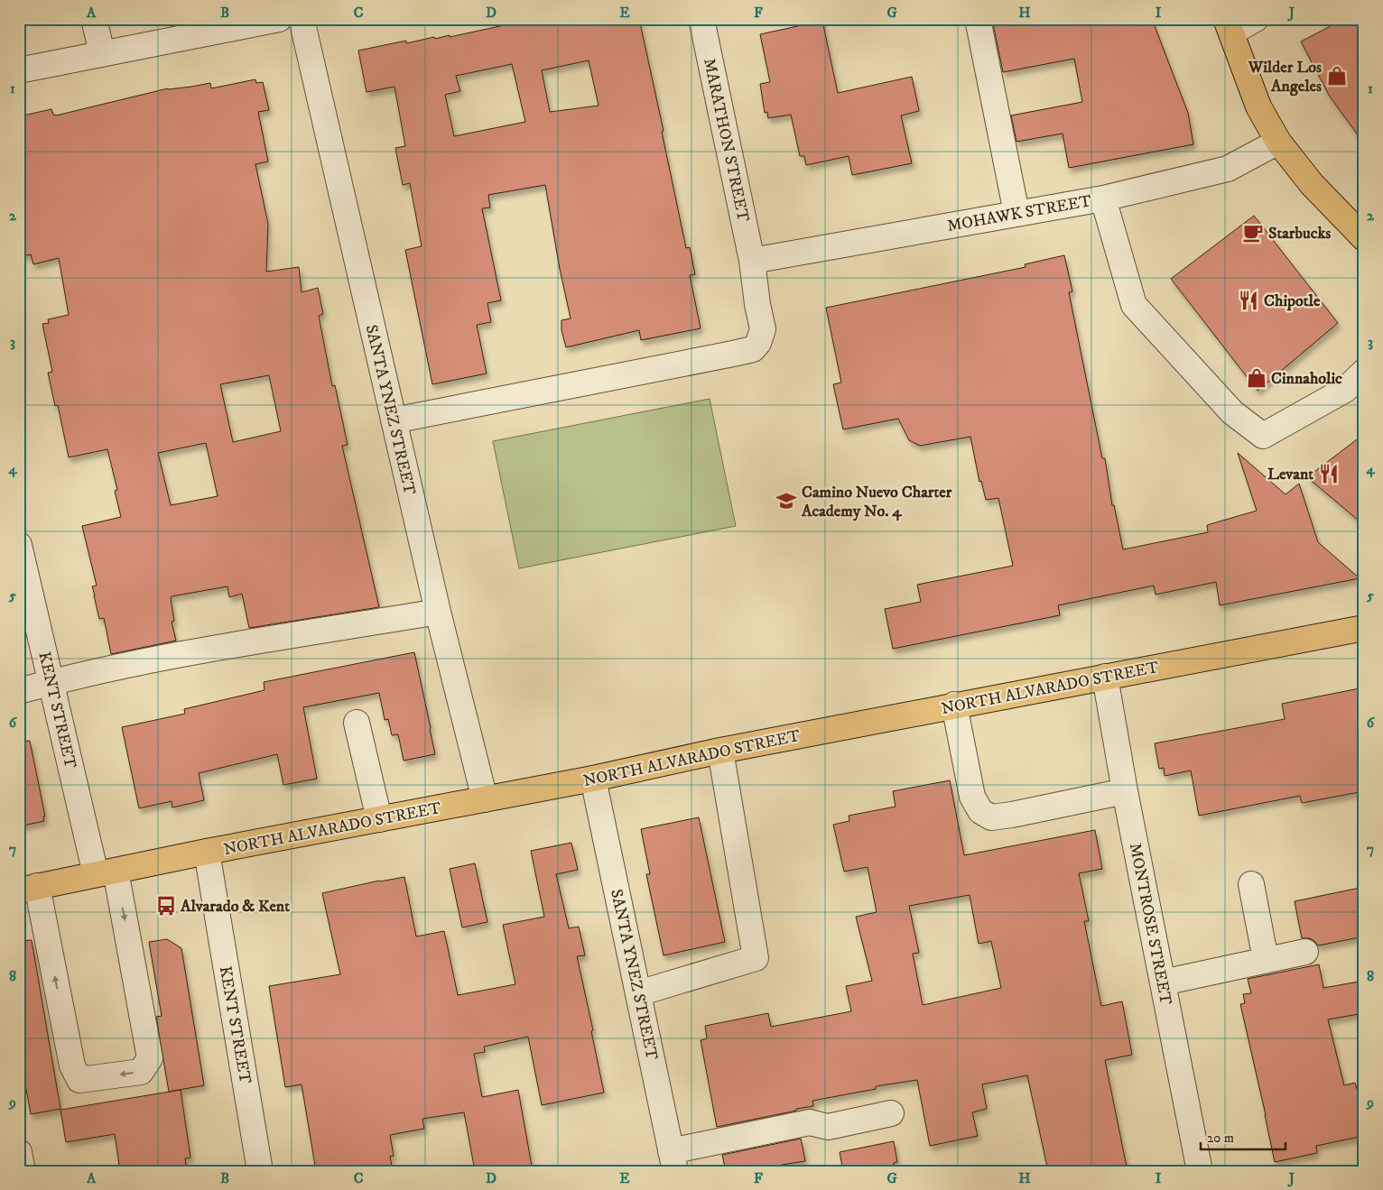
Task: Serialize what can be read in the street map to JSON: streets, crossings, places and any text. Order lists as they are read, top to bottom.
{
  "streets": {
    "main road": ["NORTH ALVARADO STREET"],
    "street": [
      "MARATHON STREET",
      "MOHAWK STREET",
      "SANTA YNEZ STREET",
      "KENT STREET",
      "MONTROSE STREET"
    ]
  },
  "crossings": [
    ["MARATHON STREET", "MOHAWK STREET"],
    ["MARATHON STREET", "SANTA YNEZ STREET"],
    ["SANTA YNEZ STREET", "NORTH ALVARADO STREET"],
    ["NORTH ALVARADO STREET", "KENT STREET"],
    ["NORTH ALVARADO STREET", "MONTROSE STREET"]
  ],
  "places": {
    "shop": ["Wilder Los Angeles", "Cinnaholic"],
    "cafe": ["Starbucks"],
    "restaurant": ["Chipotle", "Levant"],
    "school or university": ["Camino Nuevo Charter Academy No. 4"],
    "bus stop": ["Alvarado & Kent"]
  },
  "scale_bar": "20 m",
  "grid": {
    "columns": [
      "A",
      "B",
      "C",
      "D",
      "E",
      "F",
      "G",
      "H",
      "I",
      "J"
    ],
    "rows": [
      "1",
      "2",
      "3",
      "4",
      "5",
      "6",
      "7",
      "8",
      "9"
    ]
  }
}
